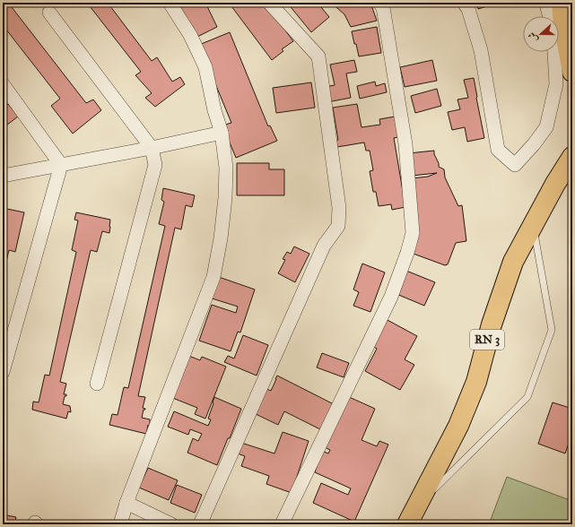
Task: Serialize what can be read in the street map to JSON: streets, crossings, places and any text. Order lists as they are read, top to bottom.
{
  "streets": {
    "main road": ["RN 3"]
  },
  "north": "left"
}
